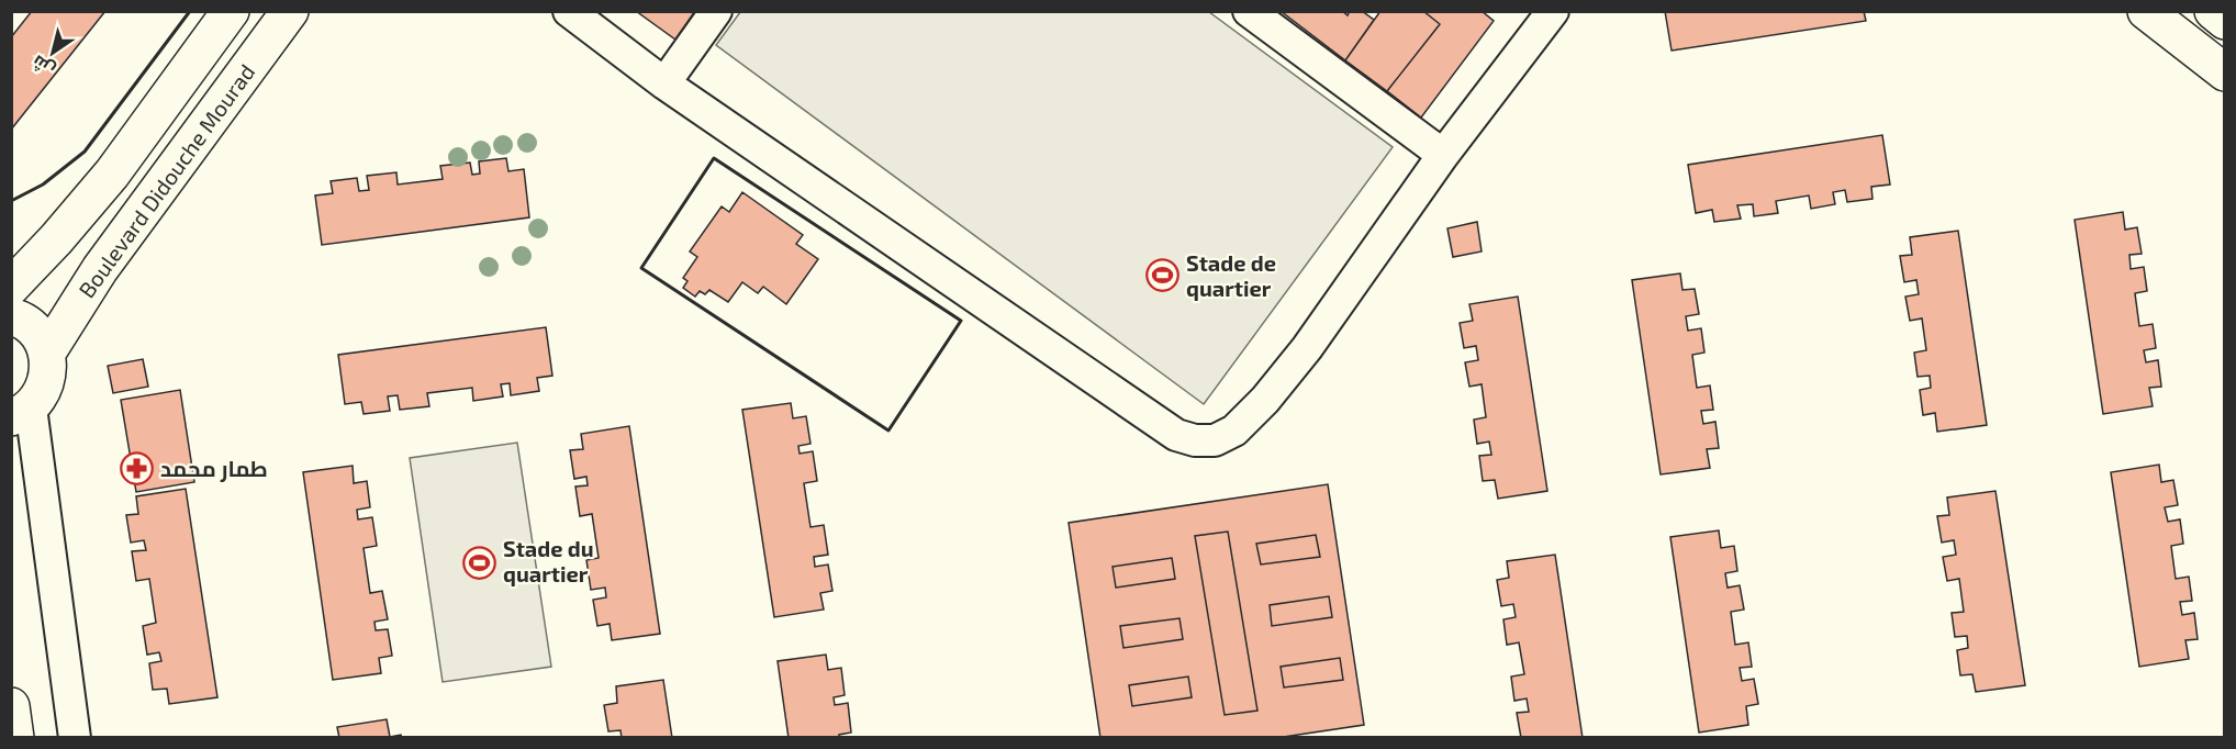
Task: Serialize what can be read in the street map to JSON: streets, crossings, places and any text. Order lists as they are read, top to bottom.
{
  "streets": {
    "main road": ["Boulevard Didouche Mourad"]
  },
  "places": {
    "sports": ["Stade de quartier", "Stade du quartier"],
    "pharmacy": ["طمار محمد"]
  },
  "north": "bottom left"
}
